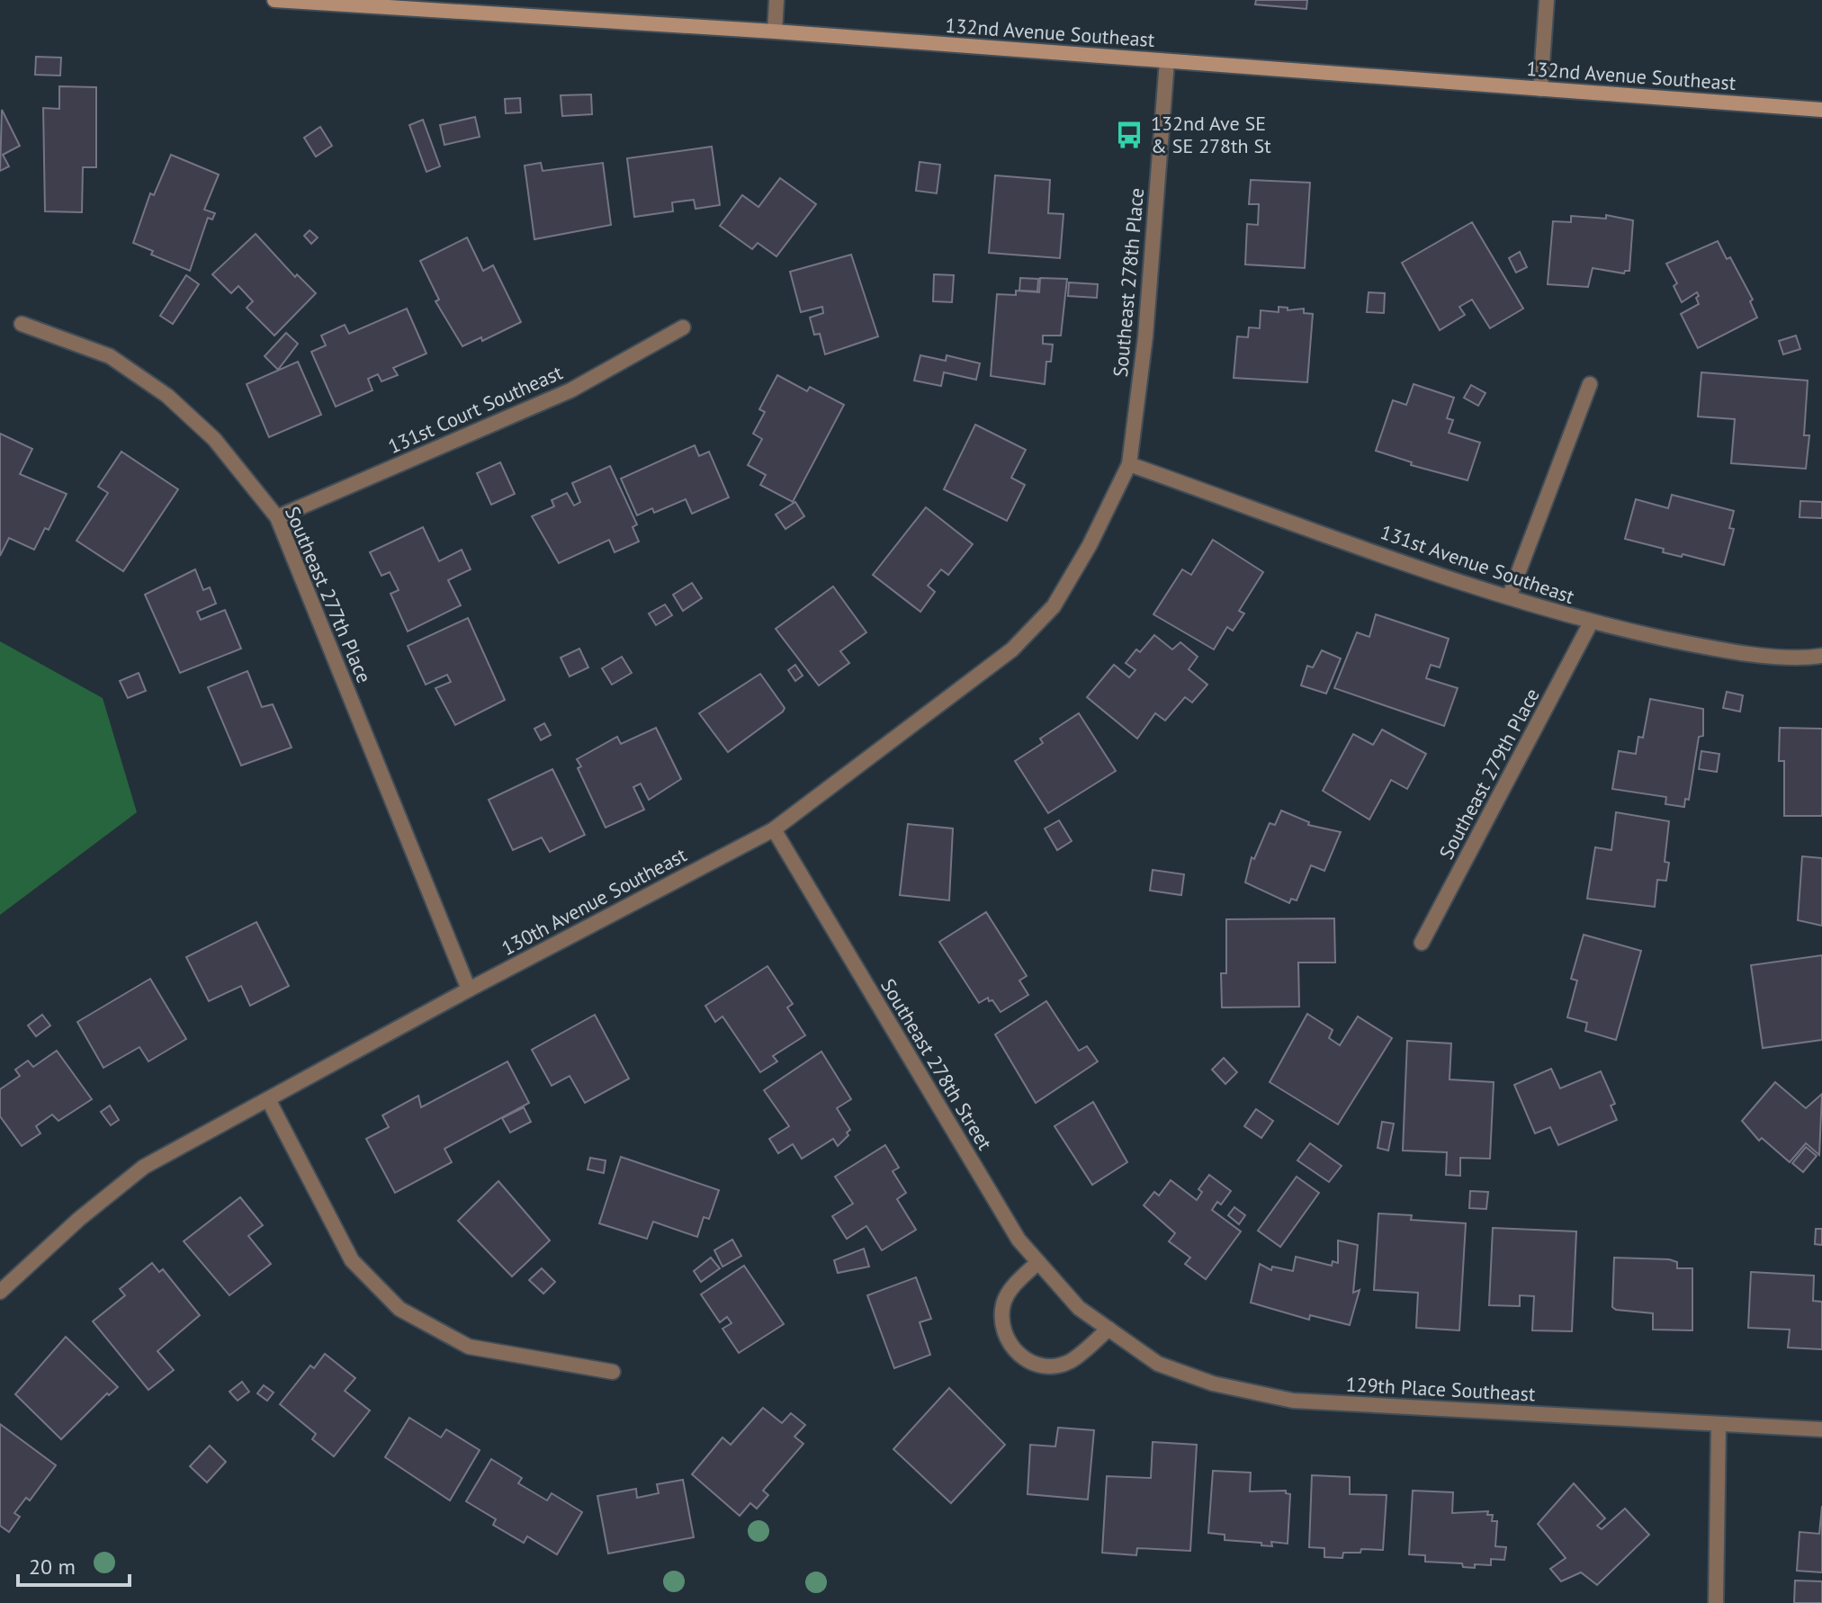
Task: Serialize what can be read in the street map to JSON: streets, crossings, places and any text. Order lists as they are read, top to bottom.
{
  "streets": {
    "main road": ["132nd Avenue Southeast"],
    "street": [
      "Southeast 278th Place",
      "131st Court Southeast",
      "131st Avenue Southeast",
      "Southeast 277th Place",
      "Southeast 279th Place",
      "130th Avenue Southeast",
      "Southeast 278th Street",
      "129th Place Southeast"
    ]
  },
  "crossings": [
    ["132nd Avenue Southeast", "Southeast 278th Place"],
    ["Southeast 278th Place", "131st Avenue Southeast"],
    ["Southeast 278th Place", "130th Avenue Southeast"],
    ["131st Court Southeast", "Southeast 277th Place"],
    ["131st Avenue Southeast", "Southeast 279th Place"],
    ["131st Avenue Southeast", "130th Avenue Southeast"],
    ["Southeast 277th Place", "130th Avenue Southeast"],
    ["130th Avenue Southeast", "Southeast 278th Street"],
    ["Southeast 278th Street", "129th Place Southeast"]
  ],
  "places": {
    "bus stop": ["132nd Ave SE & SE 278th St"]
  },
  "scale_bar": "20 m"
}
